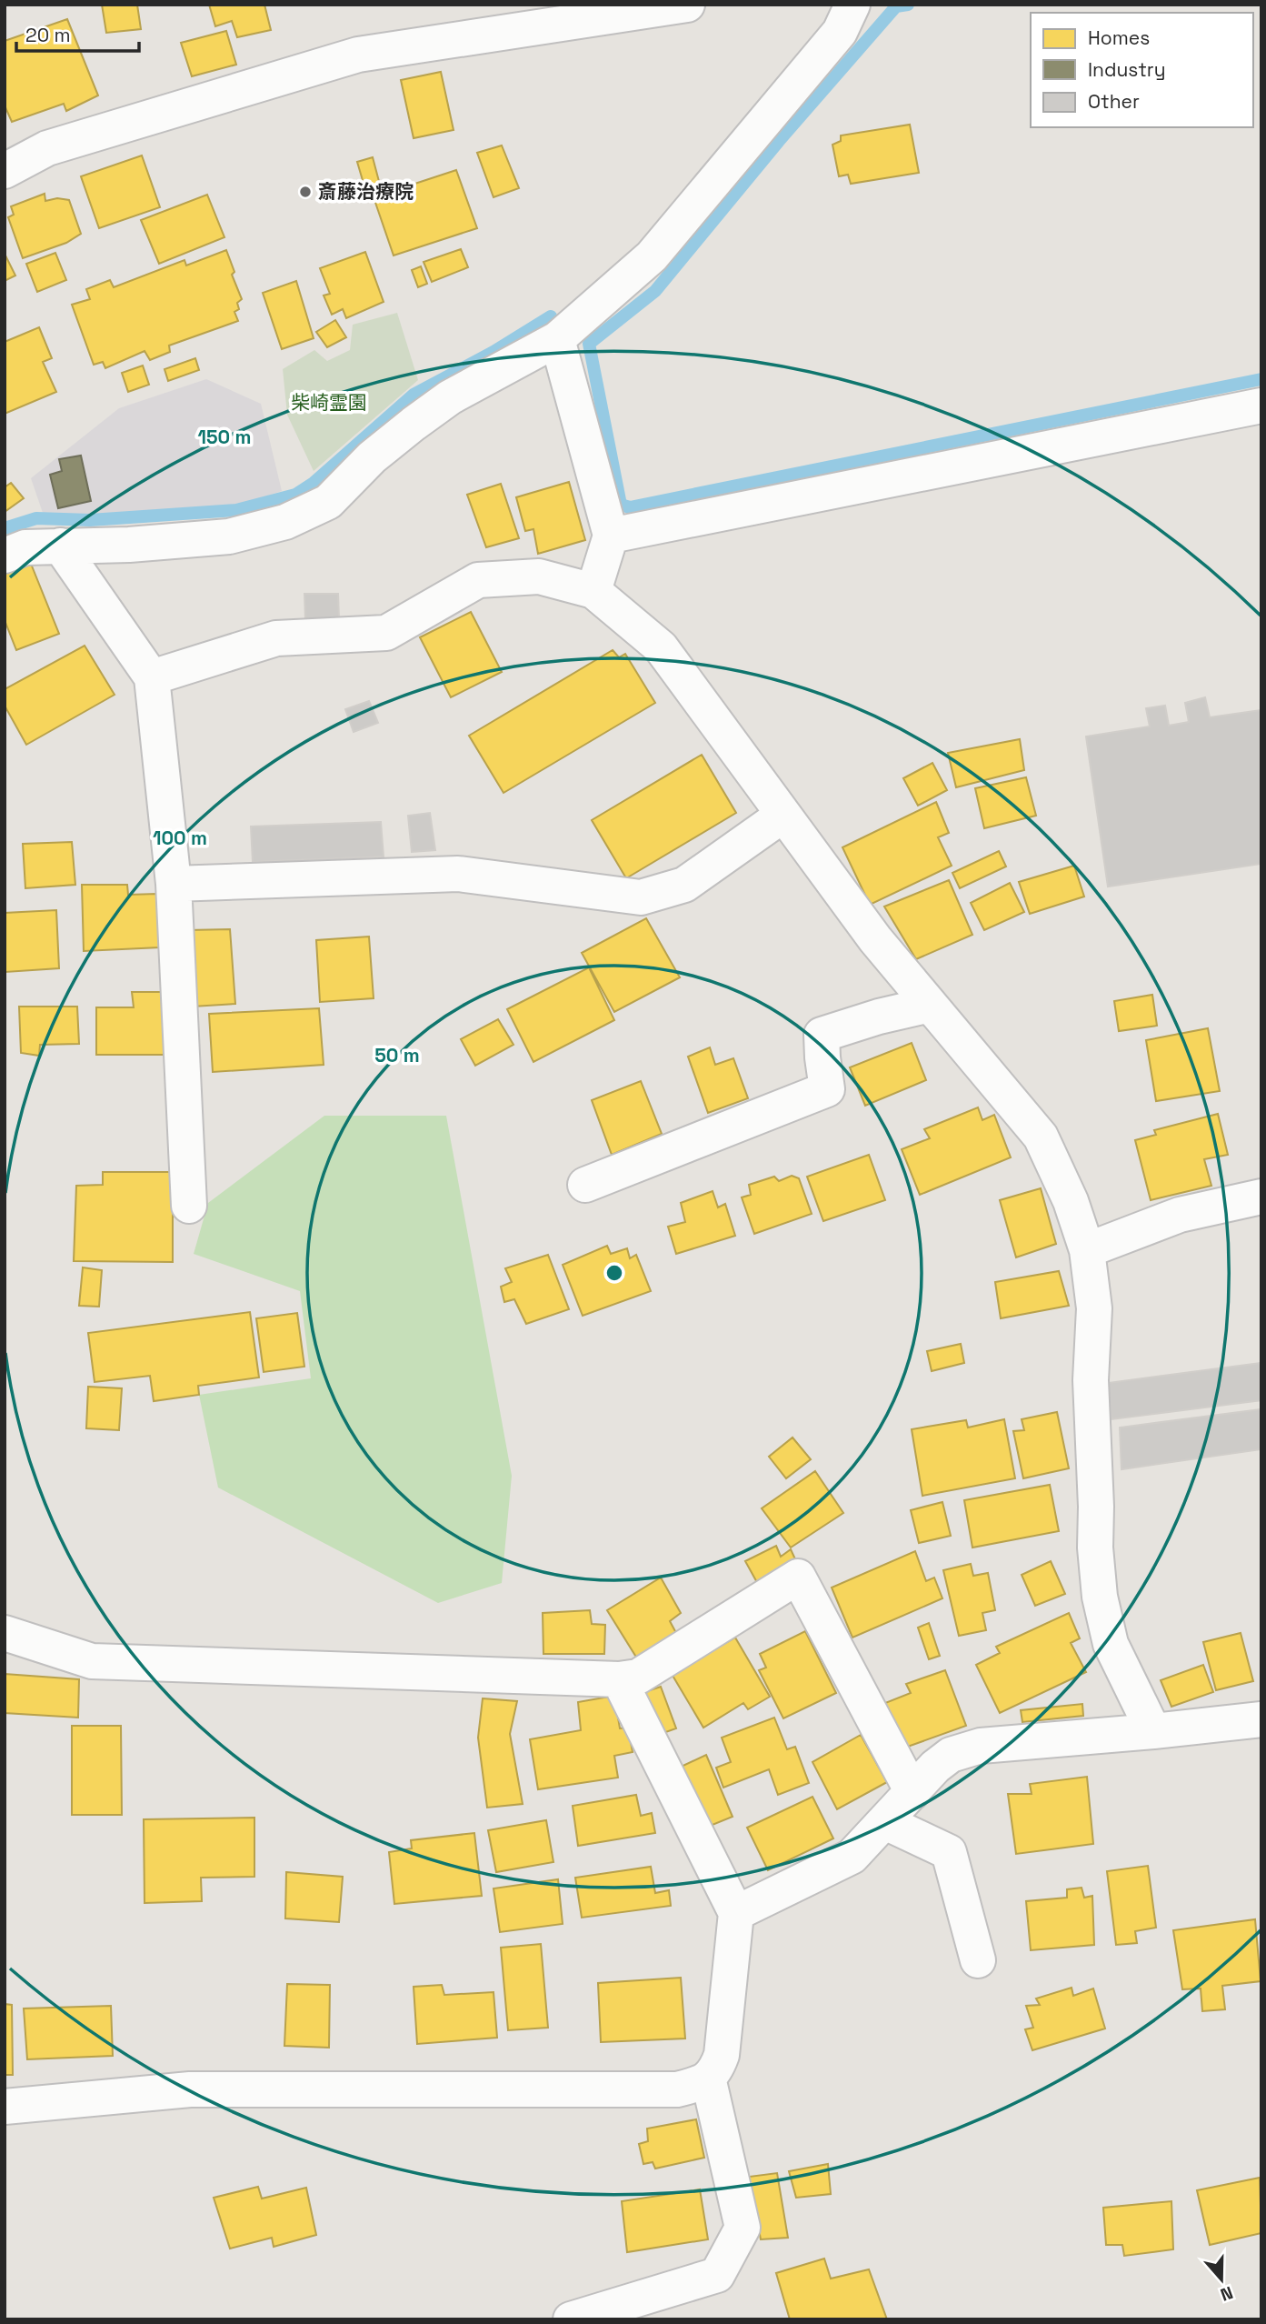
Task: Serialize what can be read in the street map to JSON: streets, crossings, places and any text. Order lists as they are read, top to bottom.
{
  "parks": ["柴崎霊園"],
  "places": ["斎藤治療院"],
  "legend": ["Homes", "Industry", "Other"],
  "scale_bar": "20 m",
  "north": "bottom",
  "rings": ["150 m", "100 m", "50 m"]
}
